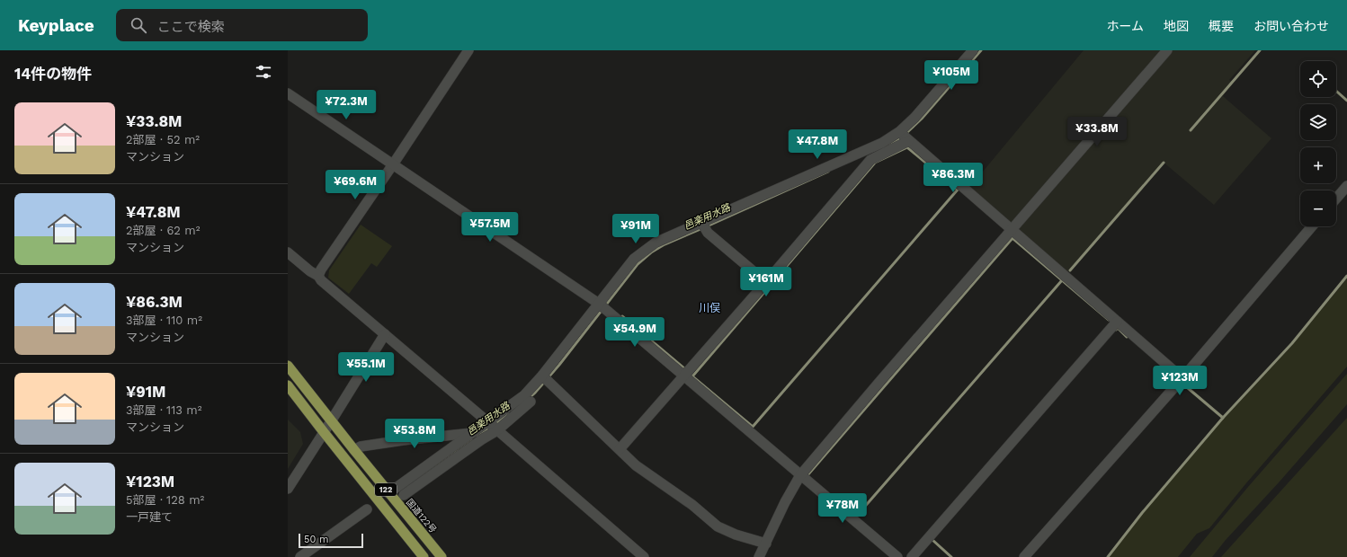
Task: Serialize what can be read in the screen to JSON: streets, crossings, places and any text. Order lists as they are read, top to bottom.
{
  "streets": {
    "highway": ["122", "国道122号"]
  },
  "crossings": [
    ["122", "国道122号"]
  ],
  "districts": ["川俣"],
  "water": ["邑楽用水路"],
  "scale_bar": "50 m",
  "page": {
    "header": "Keyplace",
    "search": "ここで検索",
    "nav": [
      "ホーム",
      "地図",
      "概要",
      "お問い合わせ"
    ],
    "heading": "14件の物件",
    "price": [
      "¥105M",
      "¥72.3M",
      "¥33.8M",
      "¥47.8M",
      "¥86.3M",
      "¥69.6M",
      "¥57.5M",
      "¥91M",
      "¥161M",
      "¥54.9M",
      "¥55.1M",
      "¥123M",
      "¥53.8M",
      "¥78M"
    ],
    "map_buttons": ["+", "−"],
    "list": [
      {
        "name": "¥33.8M",
        "note": "2部屋 · 52 m² · マンション"
      },
      {
        "name": "¥47.8M",
        "note": "2部屋 · 62 m² · マンション"
      },
      {
        "name": "¥86.3M",
        "note": "3部屋 · 110 m² · マンション"
      },
      {
        "name": "¥91M",
        "note": "3部屋 · 113 m² · マンション"
      },
      {
        "name": "¥123M",
        "note": "5部屋 · 128 m² · 一戸建て"
      }
    ],
    "scale": "50 m"
  }
}
